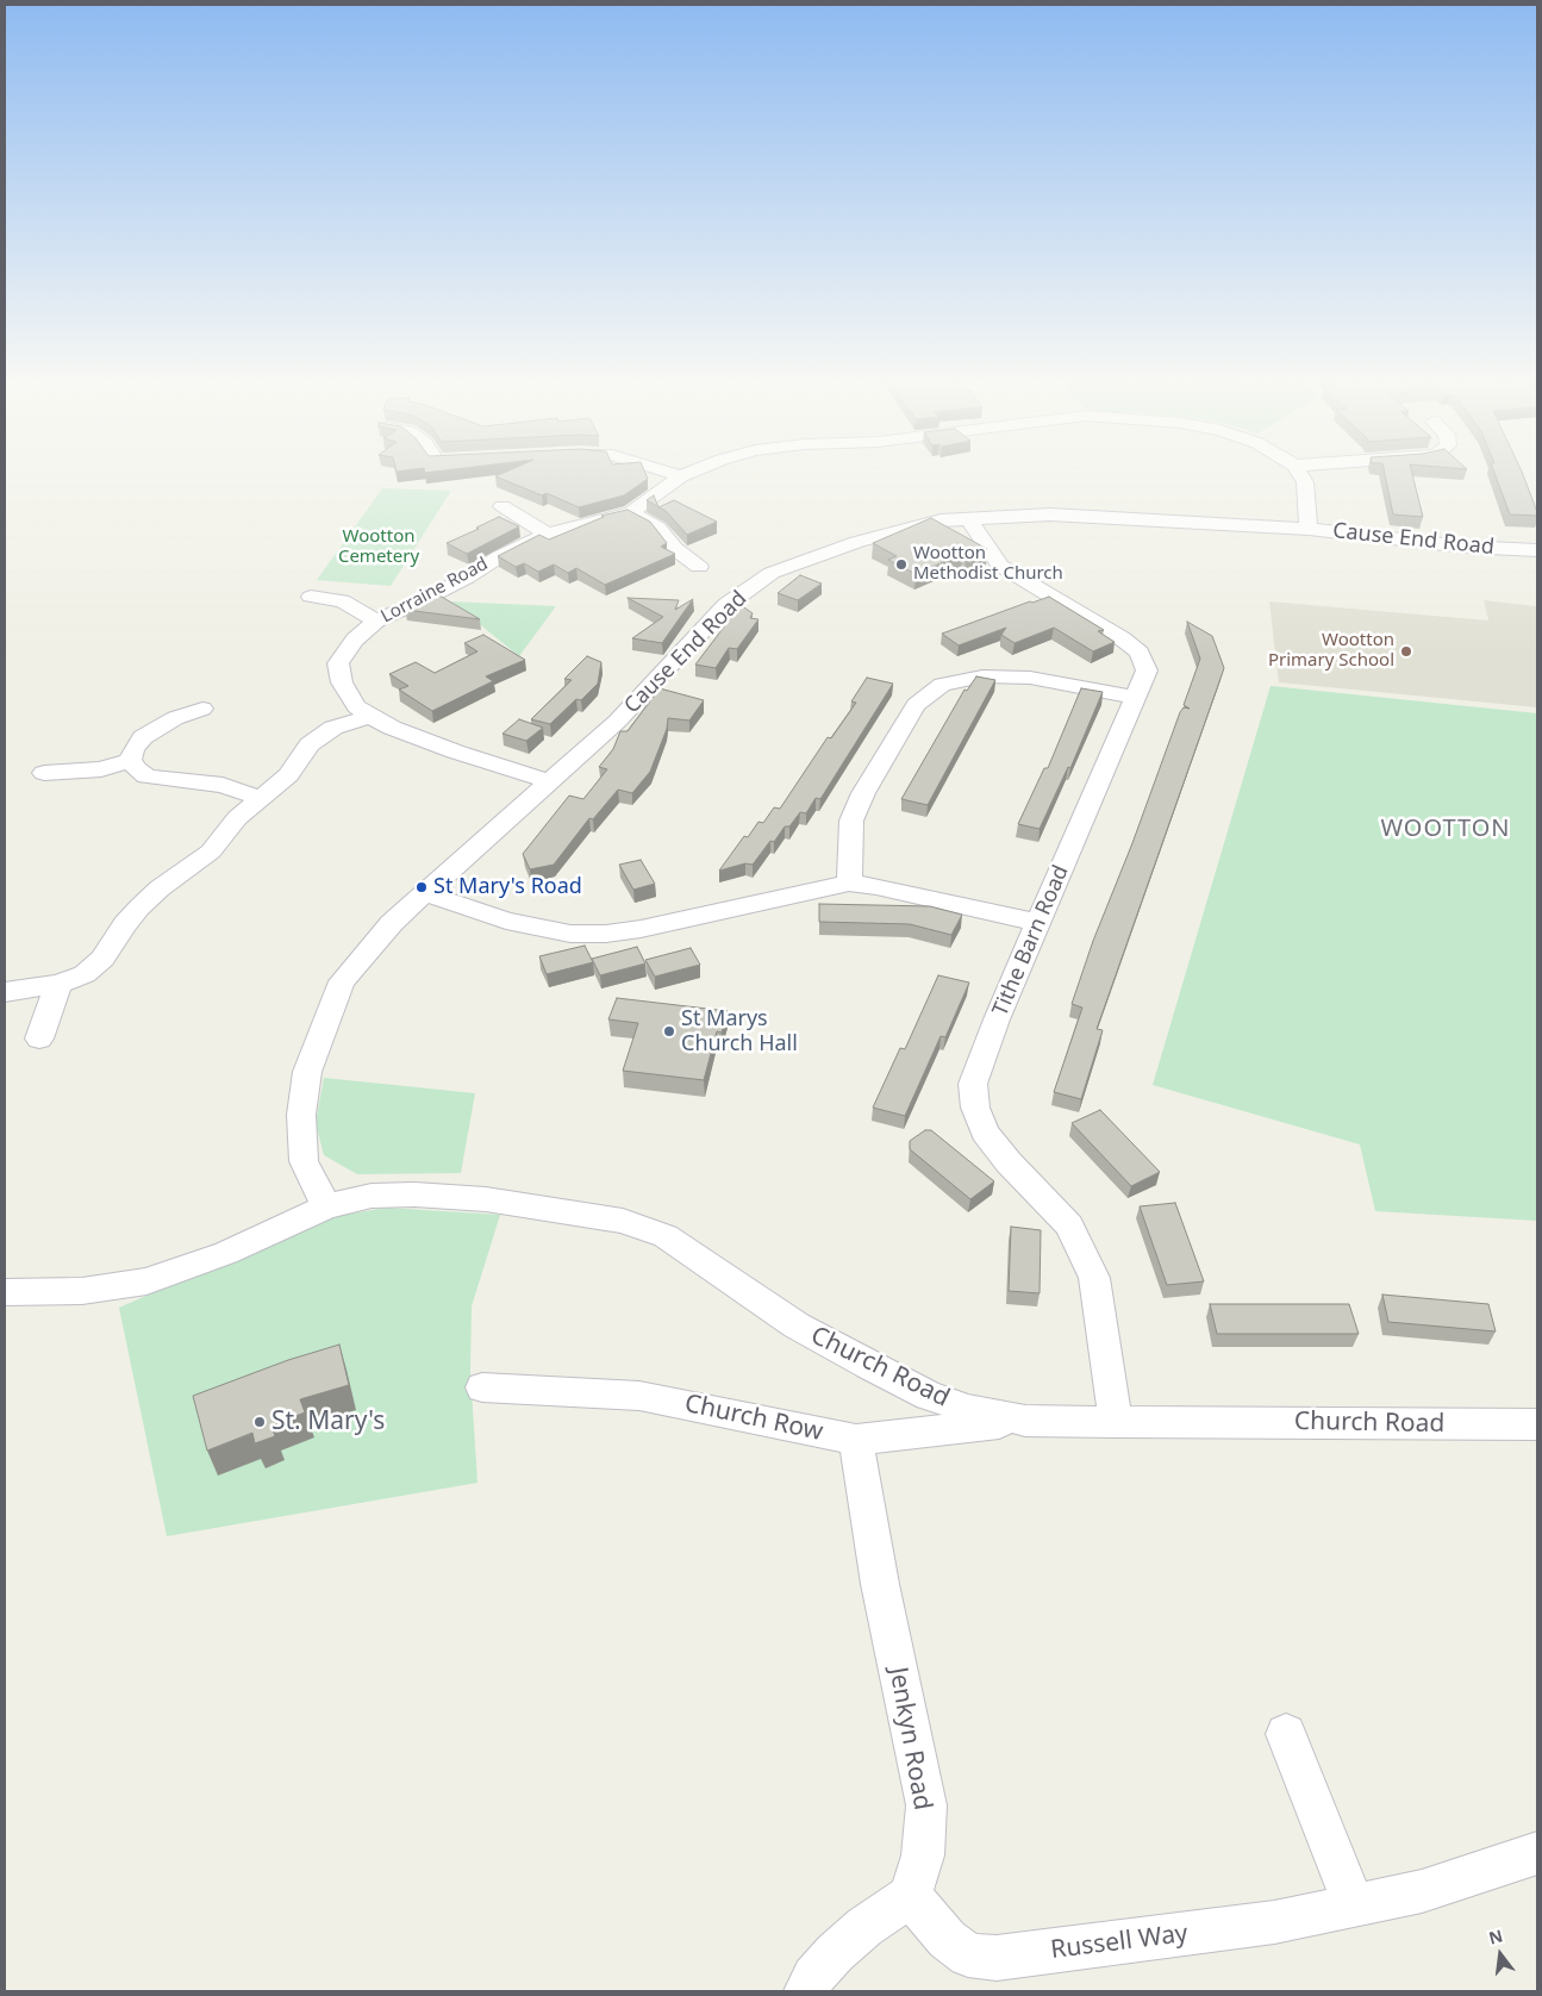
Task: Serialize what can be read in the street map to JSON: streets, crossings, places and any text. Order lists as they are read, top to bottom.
{
  "streets": {
    "street": [
      "Cause End Road",
      "Lorraine Road",
      "Tithe Barn Road",
      "Church Road",
      "Church Row",
      "Jenkyn Road",
      "Russell Way"
    ]
  },
  "crossings": [
    ["Cause End Road", "Lorraine Road"],
    ["Cause End Road", "Tithe Barn Road"],
    ["Cause End Road", "Church Road"],
    ["Tithe Barn Road", "Church Road"],
    ["Church Road", "Church Row"],
    ["Church Row", "Jenkyn Road"],
    ["Jenkyn Road", "Russell Way"]
  ],
  "districts": ["WOOTTON"],
  "parks": ["Wootton Cemetery"],
  "places": [
    "Wootton Methodist Church",
    "Wootton Primary School",
    "St Mary's Road",
    "St Marys Church Hall",
    "St. Mary's"
  ],
  "north": "top"
}
